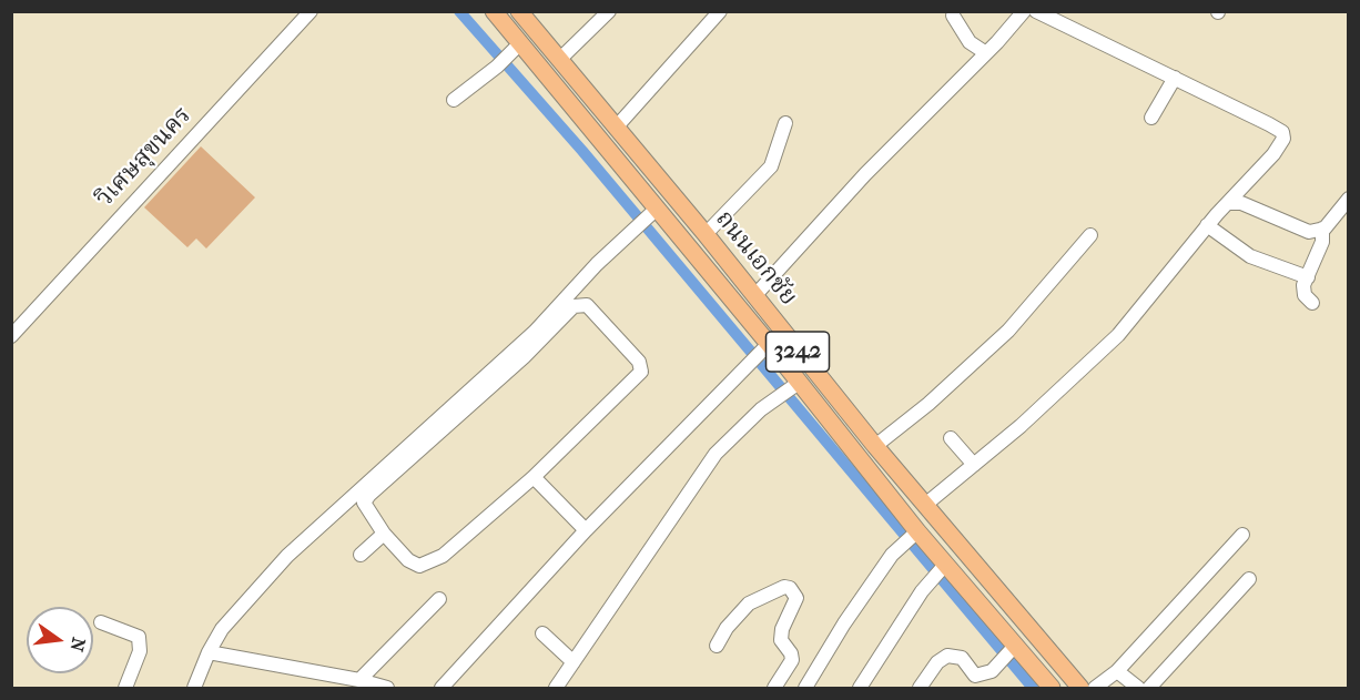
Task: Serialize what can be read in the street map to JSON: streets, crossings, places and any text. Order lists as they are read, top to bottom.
{
  "streets": {
    "main road": ["ถนนเอกชัย", "3242"],
    "street": ["วิเศษสุขนคร"]
  },
  "north": "right"
}
